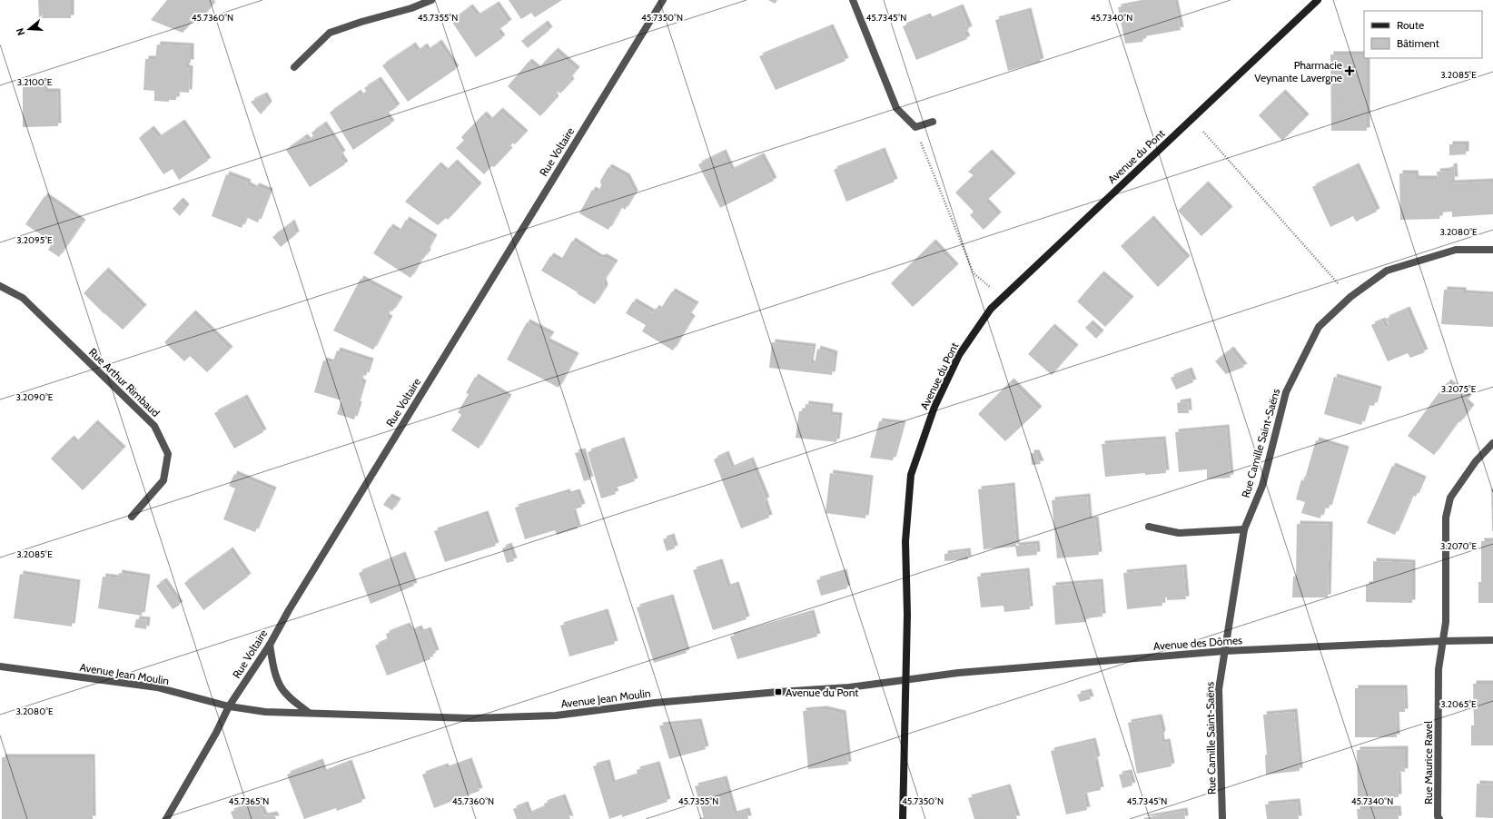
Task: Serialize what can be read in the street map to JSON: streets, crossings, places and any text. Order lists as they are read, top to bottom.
{
  "streets": {
    "street": [
      "Rue Voltaire",
      "Avenue du Pont",
      "Rue Arthur Rimbaud",
      "Rue Camille Saint-Saëns",
      "Avenue des Dômes",
      "Avenue Jean Moulin",
      "Rue Maurice Ravel"
    ]
  },
  "crossings": [
    ["Rue Voltaire", "Avenue Jean Moulin"],
    ["Avenue du Pont", "Avenue des Dômes"],
    ["Avenue du Pont", "Avenue Jean Moulin"],
    ["Rue Camille Saint-Saëns", "Avenue des Dômes"],
    ["Avenue des Dômes", "Avenue Jean Moulin"],
    ["Avenue des Dômes", "Rue Maurice Ravel"]
  ],
  "places": {
    "health": ["Pharmacie Veynante Lavergne"],
    "transit": ["Avenue du Pont"]
  },
  "legend": ["Route", "Bâtiment"],
  "north": "left",
  "coordinates": [
    "45.7360°N",
    "45.7355°N",
    "45.7350°N",
    "45.7345°N",
    "45.7340°N",
    "3.2085°E",
    "3.2100°E",
    "3.2080°E",
    "3.2095°E",
    "3.2075°E",
    "3.2090°E",
    "3.2070°E",
    "3.2065°E",
    "45.7365°N"
  ]
}
